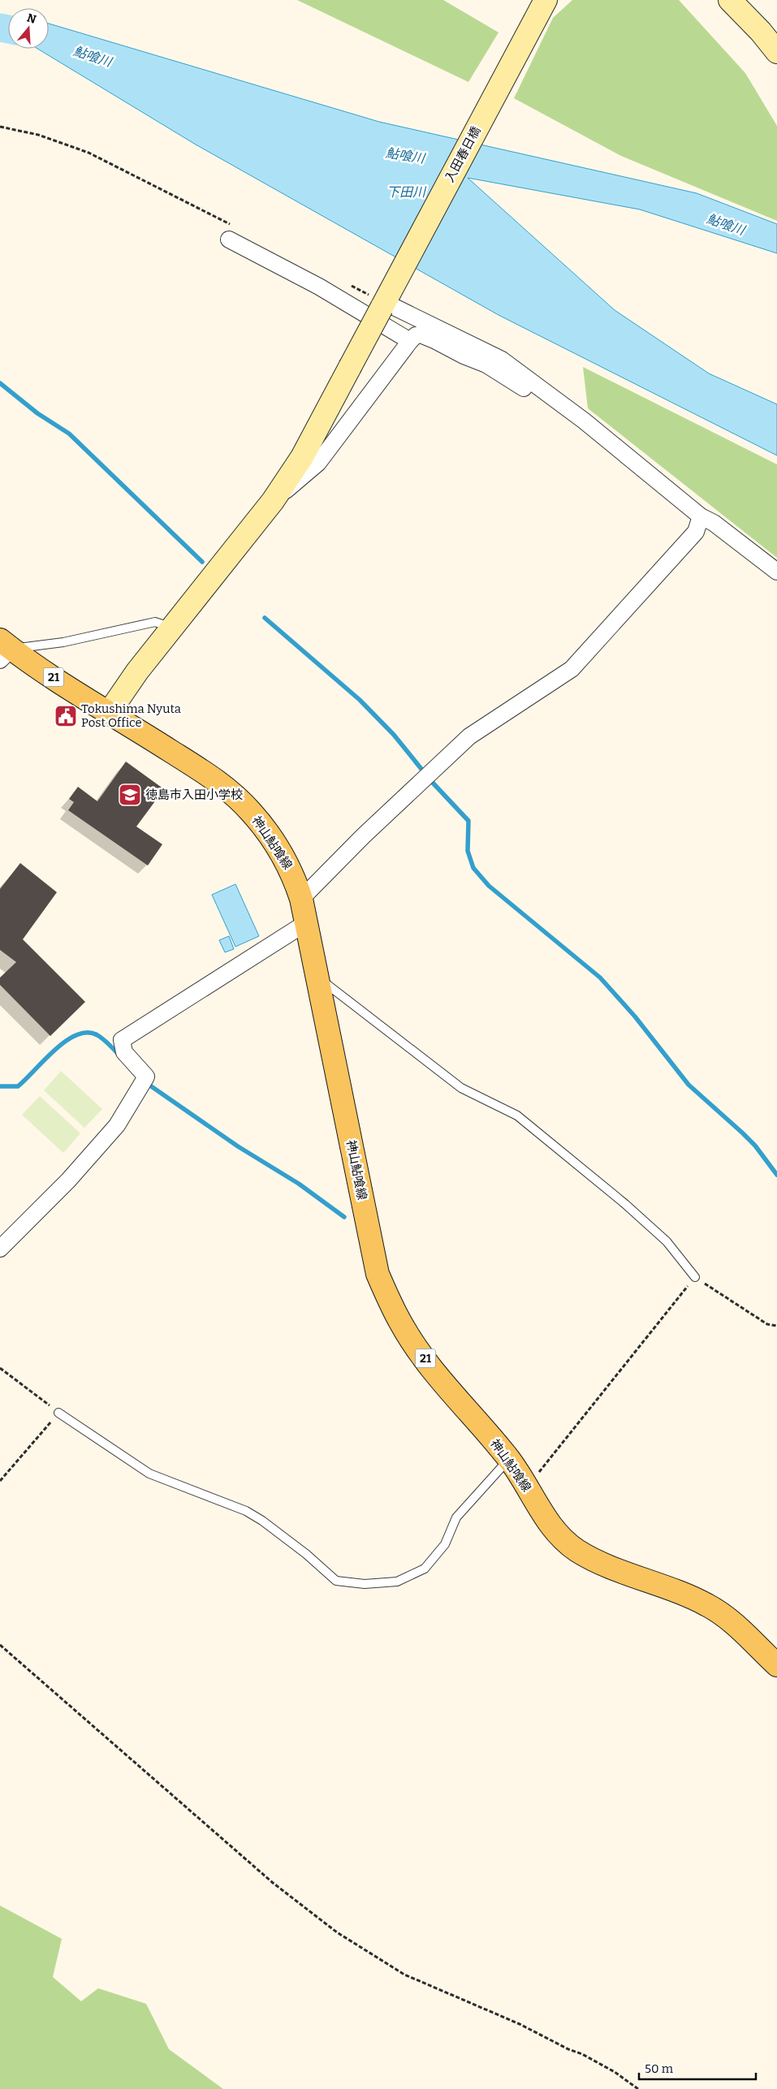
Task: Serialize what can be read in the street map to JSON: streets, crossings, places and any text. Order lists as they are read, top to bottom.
{
  "streets": {
    "main road": ["21", "神山鮎喰線"],
    "street": ["入田春日橋"]
  },
  "crossings": [
    ["入田春日橋", "神山鮎喰線"]
  ],
  "water": ["鮎喰川", "下田川"],
  "places": {
    "public building": ["Tokushima Nyuta Post Office"],
    "school or university": ["徳島市入田小学校"]
  },
  "scale_bar": "50 m",
  "north": "top"
}
